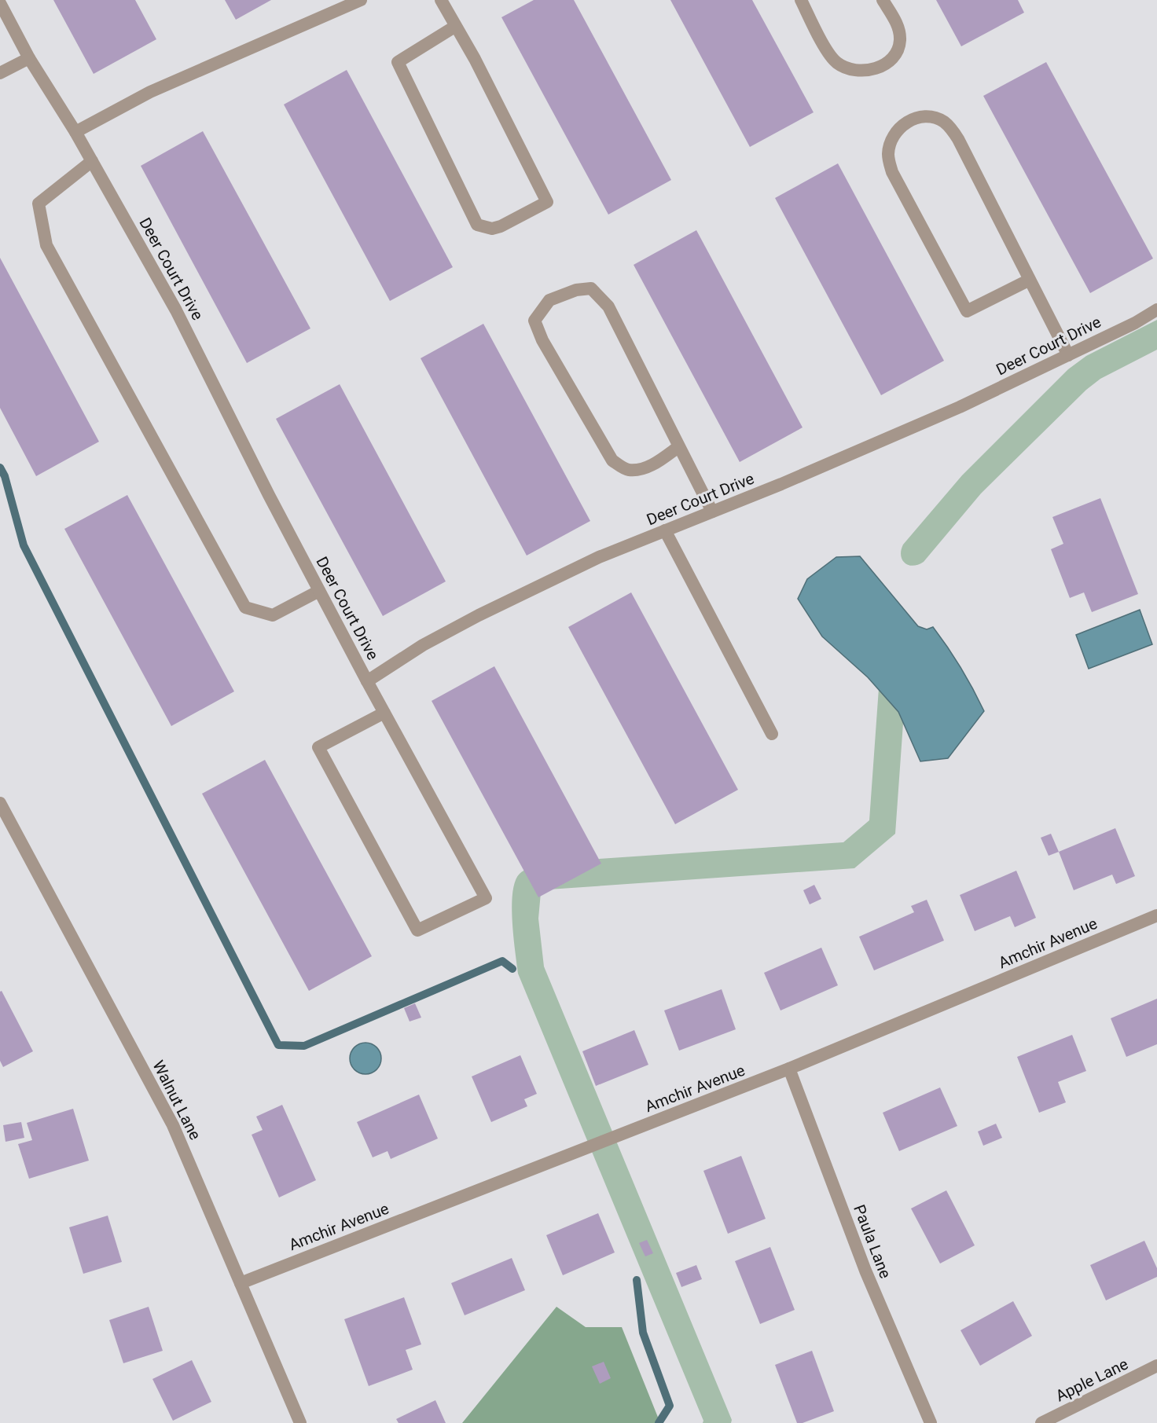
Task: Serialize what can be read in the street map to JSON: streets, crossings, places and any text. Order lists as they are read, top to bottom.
{
  "streets": {
    "street": [
      "Deer Court Drive",
      "Amchir Avenue",
      "Walnut Lane",
      "Paula Lane",
      "Apple Lane"
    ]
  },
  "crossings": [
    ["Amchir Avenue", "Walnut Lane"],
    ["Amchir Avenue", "Paula Lane"]
  ]
}
